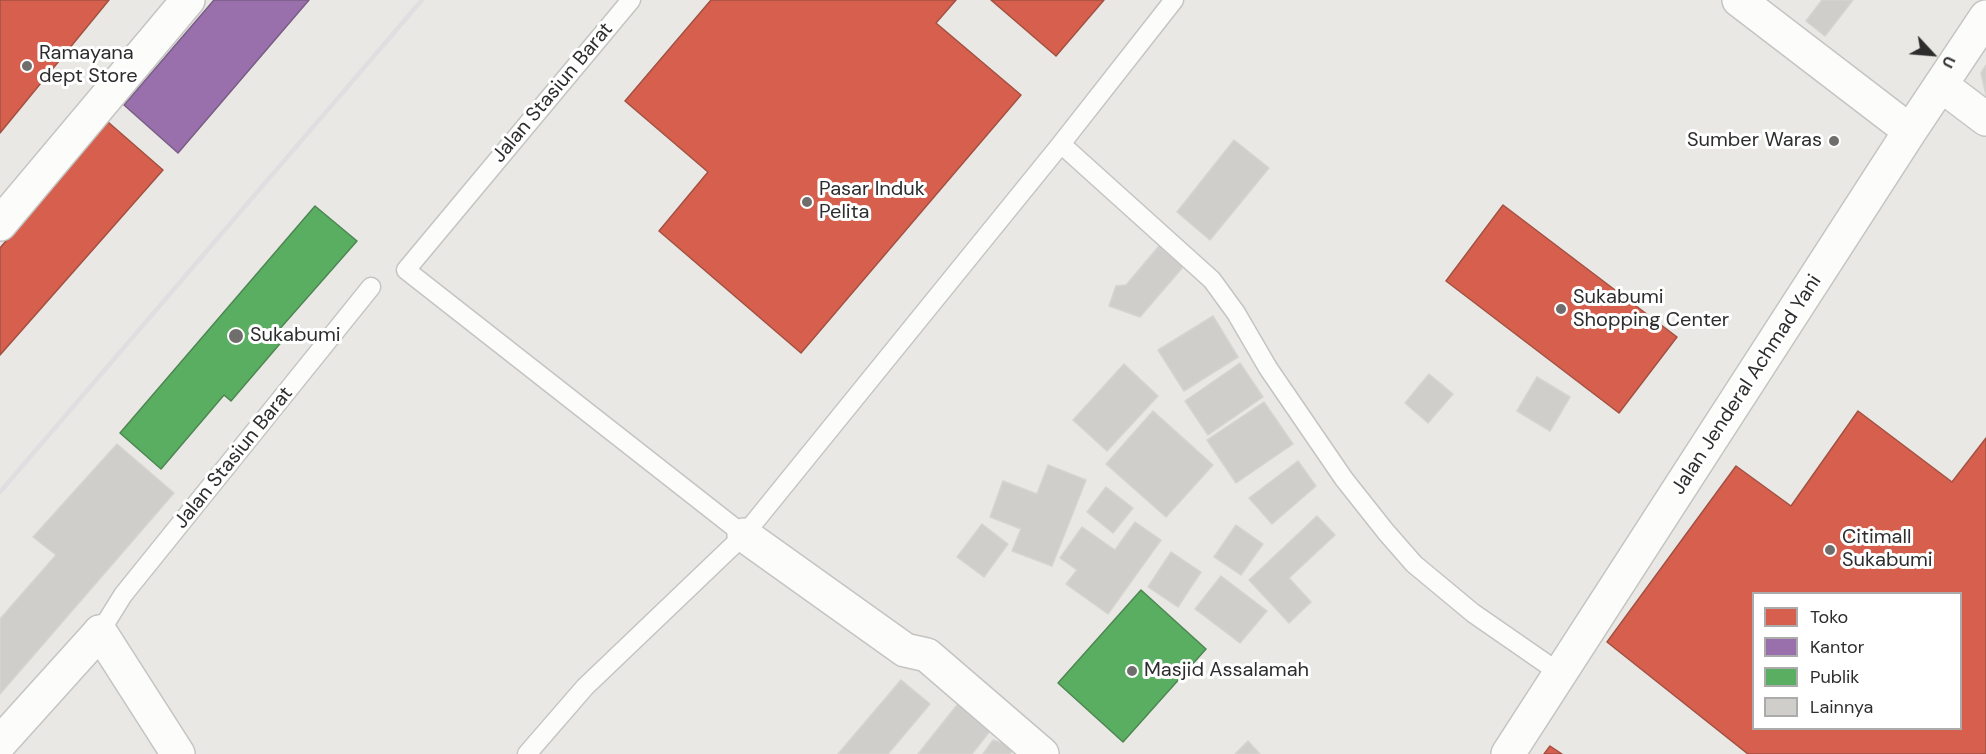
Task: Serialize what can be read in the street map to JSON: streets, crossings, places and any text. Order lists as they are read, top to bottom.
{
  "streets": {
    "main road": ["Jalan Jenderal Achmad Yani"],
    "lane": ["Jalan Stasiun Barat"]
  },
  "places": [
    "Ramayana dept Store",
    "Sumber Waras",
    "Pasar Induk Pelita",
    "Sukabumi Shopping Center",
    "Sukabumi",
    "Citimall Sukabumi",
    "Masjid Assalamah"
  ],
  "legend": [
    "Toko",
    "Kantor",
    "Publik",
    "Lainnya"
  ],
  "north": "bottom right"
}
